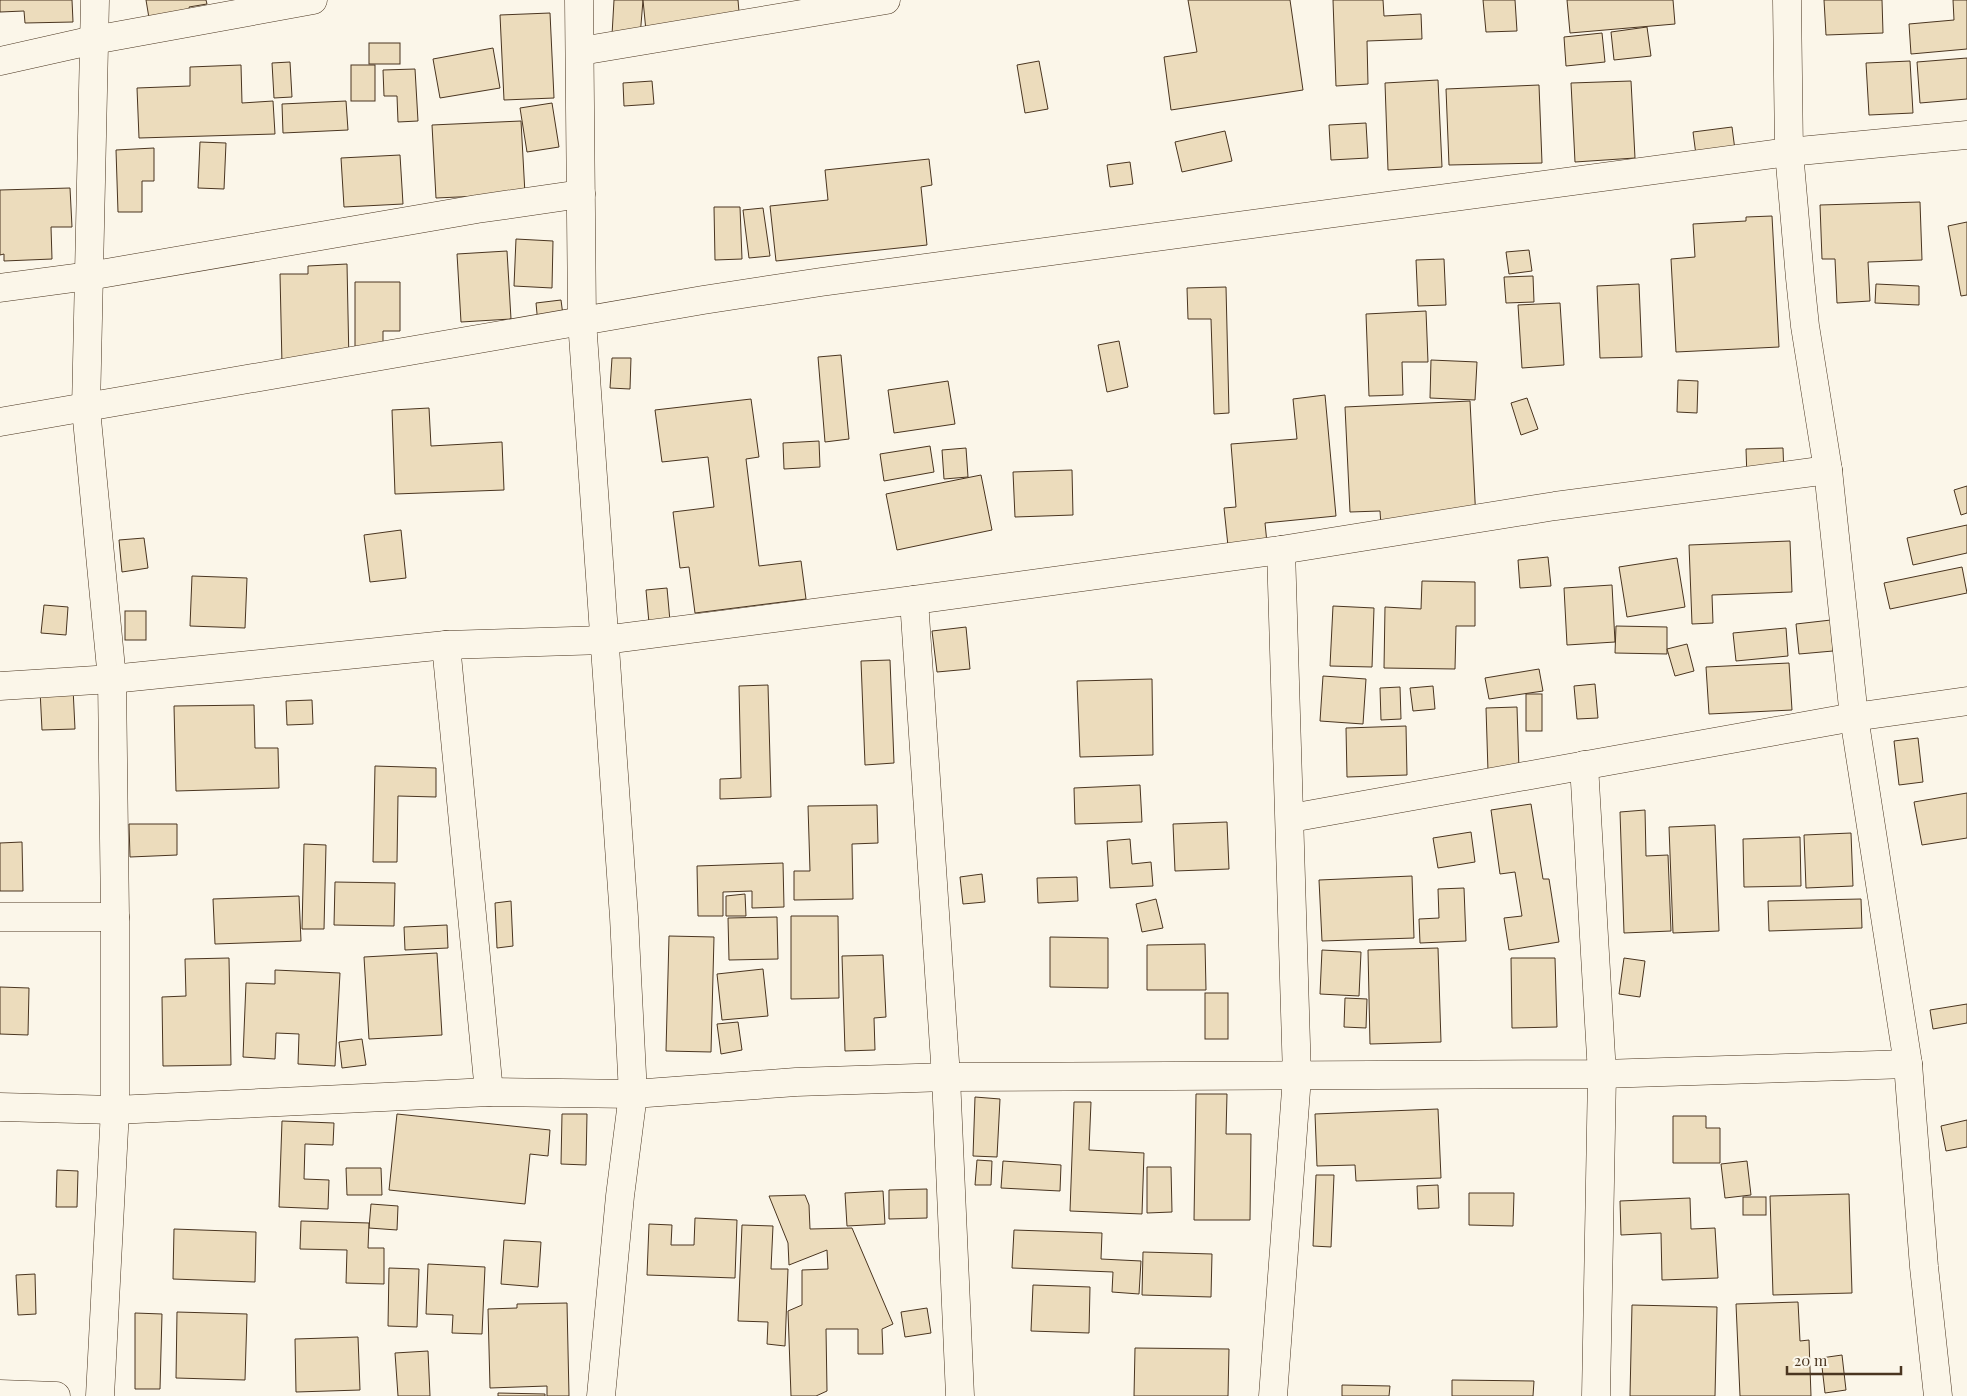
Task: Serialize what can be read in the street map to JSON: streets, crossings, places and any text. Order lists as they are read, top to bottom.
{
  "scale_bar": "20 m"
}
